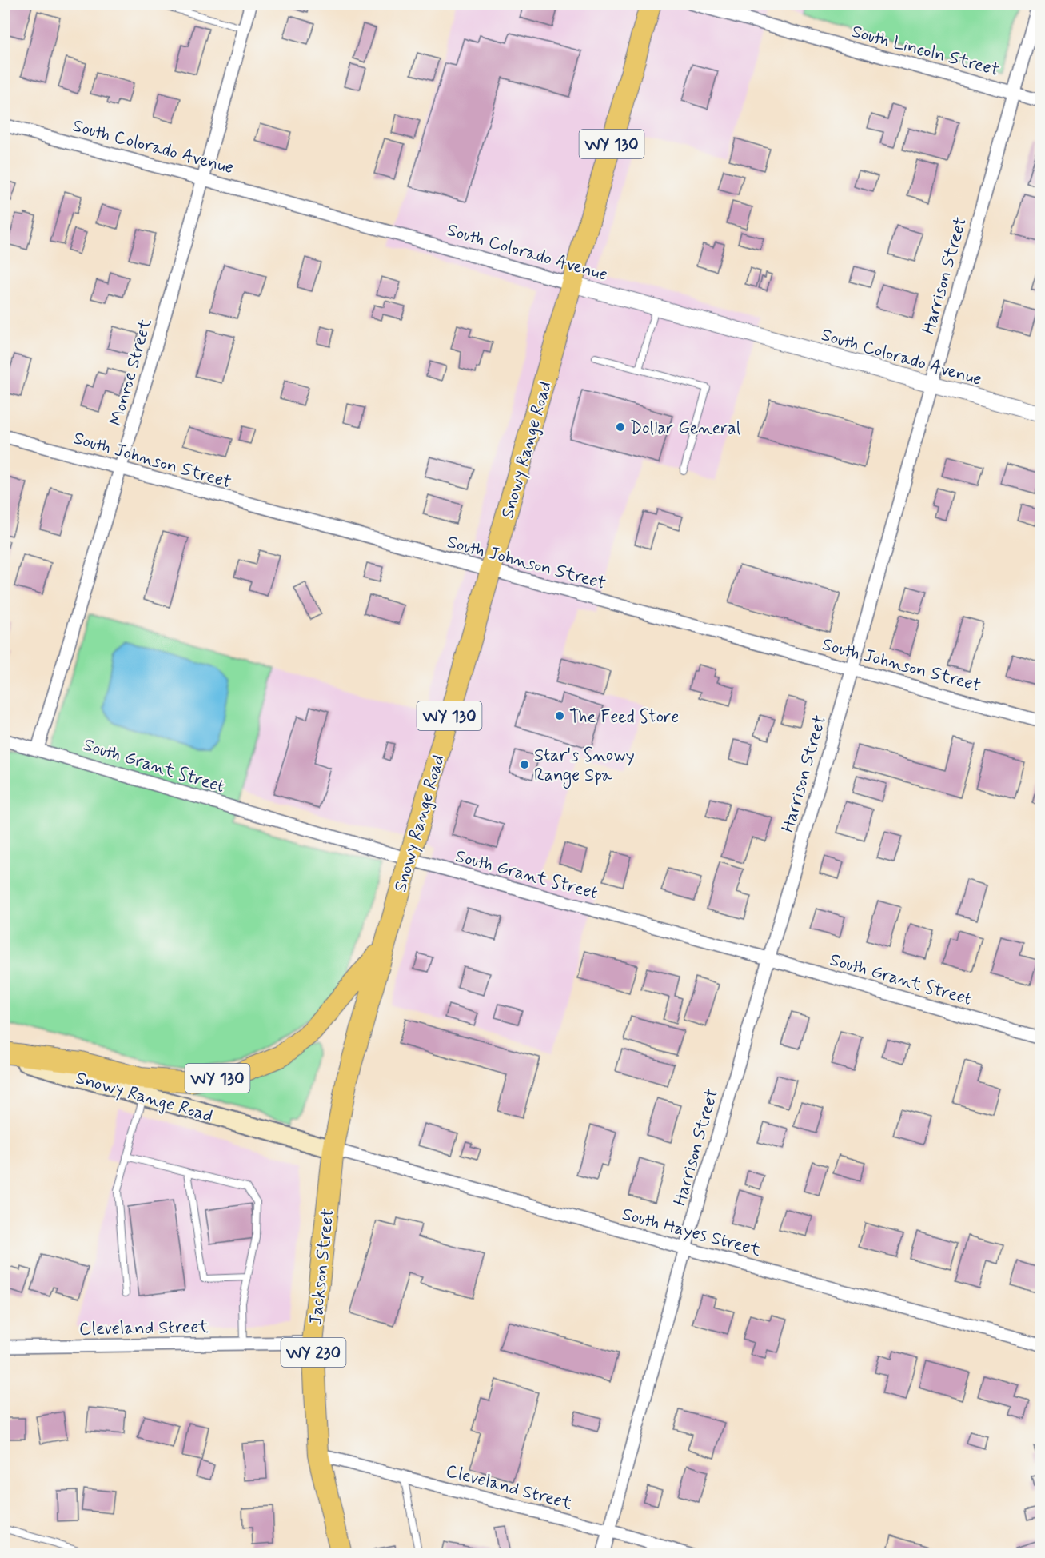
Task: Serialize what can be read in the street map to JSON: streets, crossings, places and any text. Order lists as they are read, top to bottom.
{
  "streets": {
    "main road": [
      "WY 130",
      "Snowy Range Road",
      "Jackson Street",
      "WY 230"
    ],
    "street": [
      "South Lincoln Street",
      "South Colorado Avenue",
      "Harrison Street",
      "Monroe Street",
      "South Johnson Street",
      "South Grant Street",
      "South Hayes Street",
      "Cleveland Street"
    ]
  },
  "crossings": [
    ["South Lincoln Street", "Harrison Street"],
    ["WY 130", "Snowy Range Road"],
    ["South Colorado Avenue", "Harrison Street"],
    ["South Colorado Avenue", "Monroe Street"],
    ["South Colorado Avenue", "Snowy Range Road"],
    ["Harrison Street", "South Johnson Street"],
    ["Harrison Street", "South Grant Street"],
    ["Harrison Street", "South Hayes Street"],
    ["Harrison Street", "Cleveland Street"],
    ["Monroe Street", "South Johnson Street"],
    ["Monroe Street", "South Grant Street"],
    ["Snowy Range Road", "South Johnson Street"],
    ["Snowy Range Road", "South Grant Street"],
    ["Snowy Range Road", "South Hayes Street"],
    ["Snowy Range Road", "Jackson Street"],
    ["South Hayes Street", "Jackson Street"],
    ["Jackson Street", "Cleveland Street"]
  ],
  "places": ["Dollar General", "The Feed Store", "Star's Snowy Range Spa"]
}
